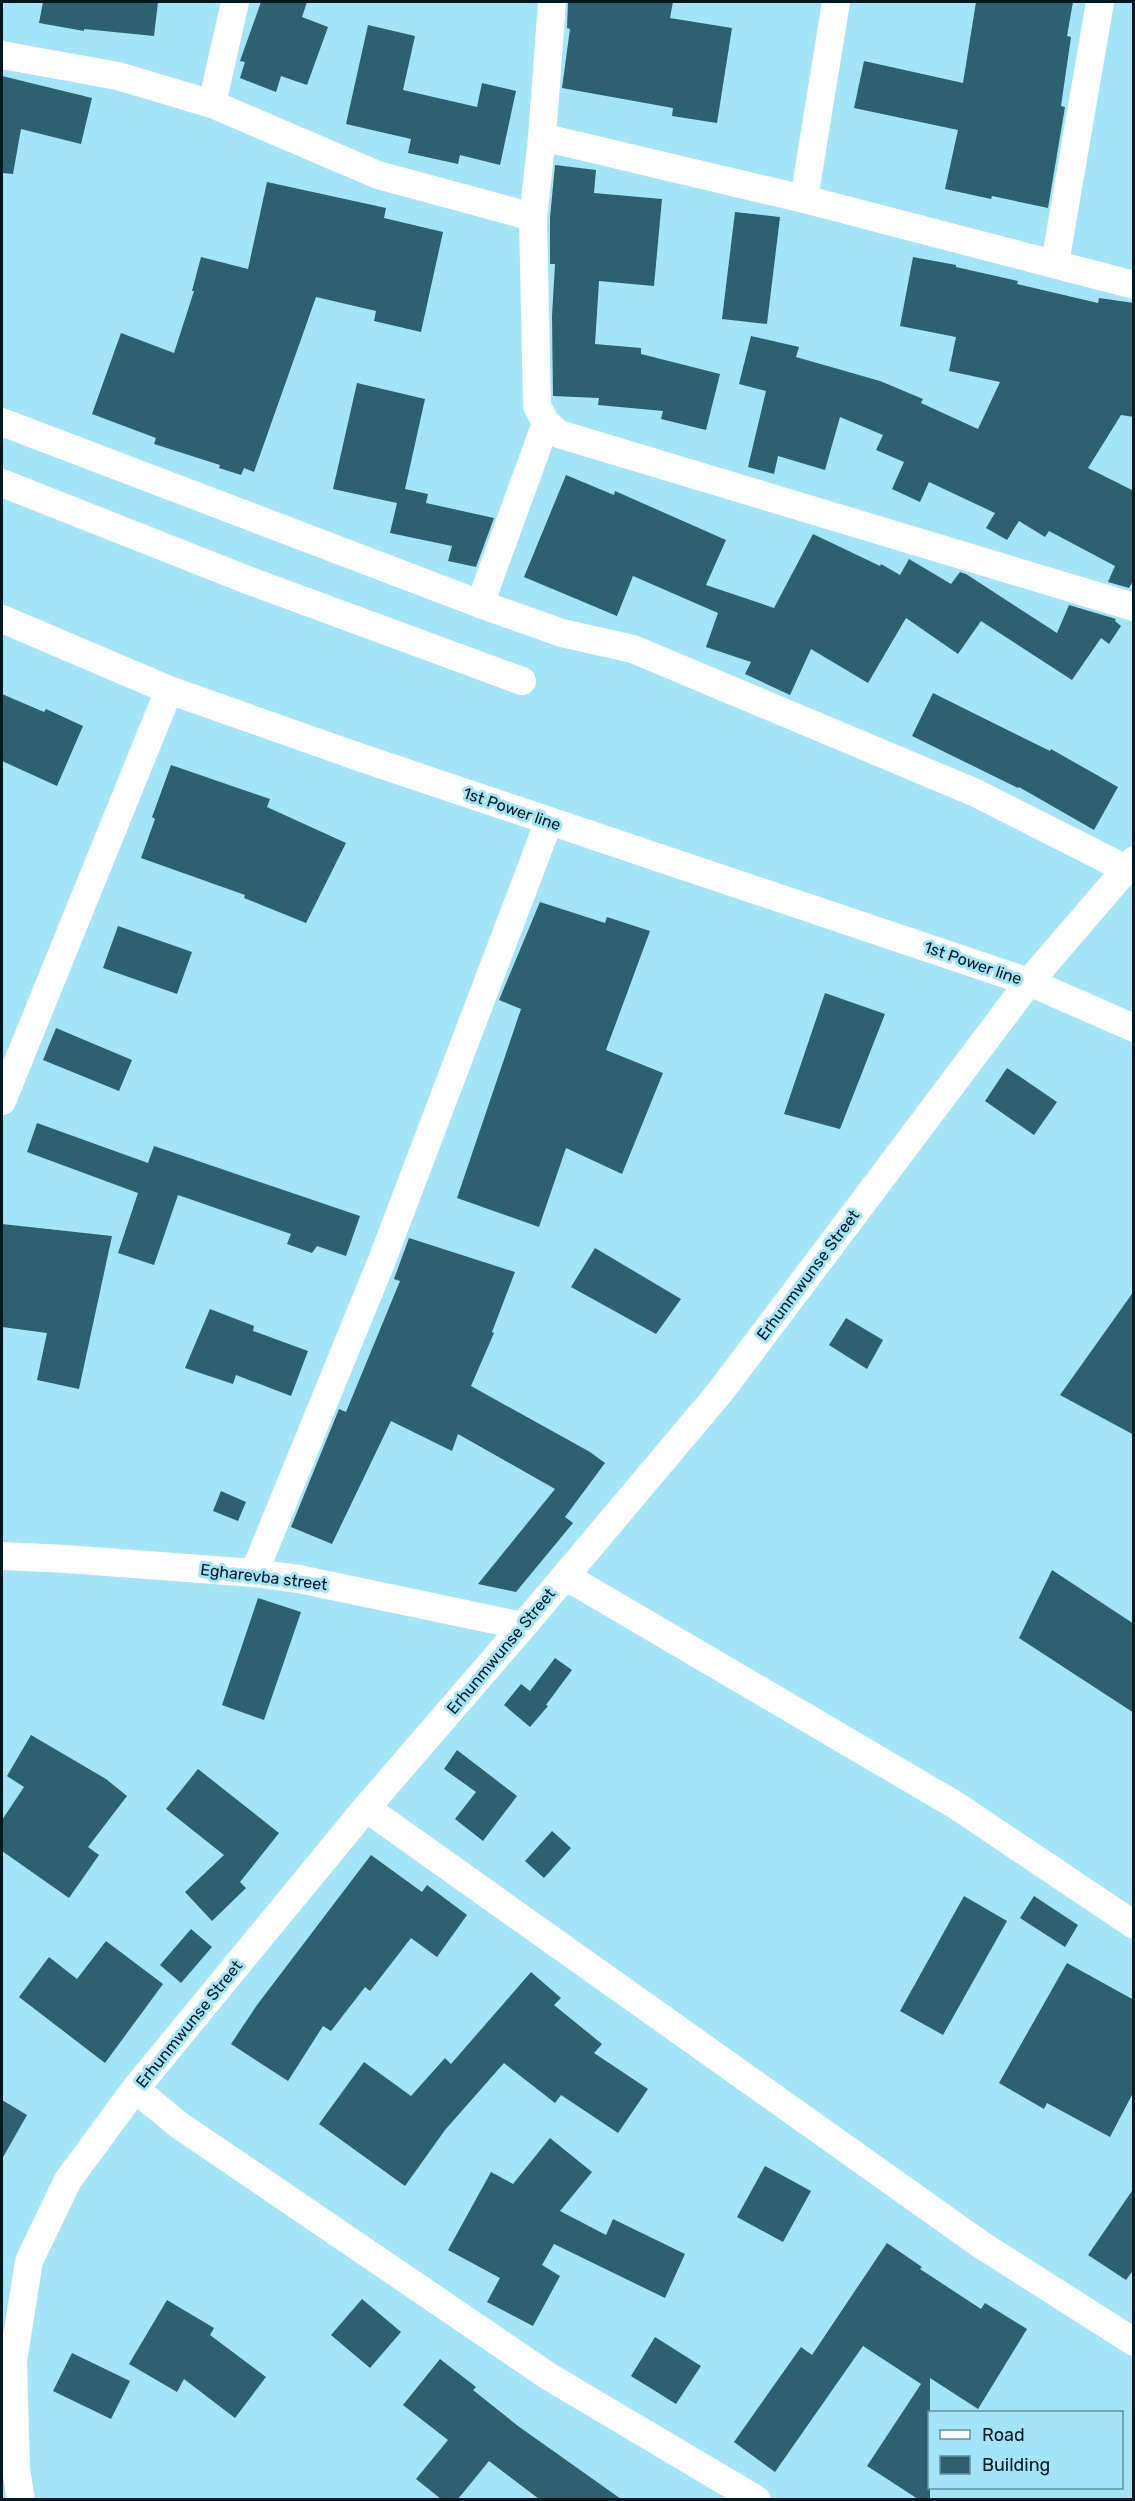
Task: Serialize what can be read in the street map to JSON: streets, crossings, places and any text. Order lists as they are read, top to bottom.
{
  "streets": {
    "street": ["1st Power line", "Erhunmwunse Street", "Egharevba street"]
  },
  "crossings": [
    ["1st Power line", "Erhunmwunse Street"],
    ["Erhunmwunse Street", "Egharevba street"]
  ],
  "legend": ["Road", "Building"]
}
